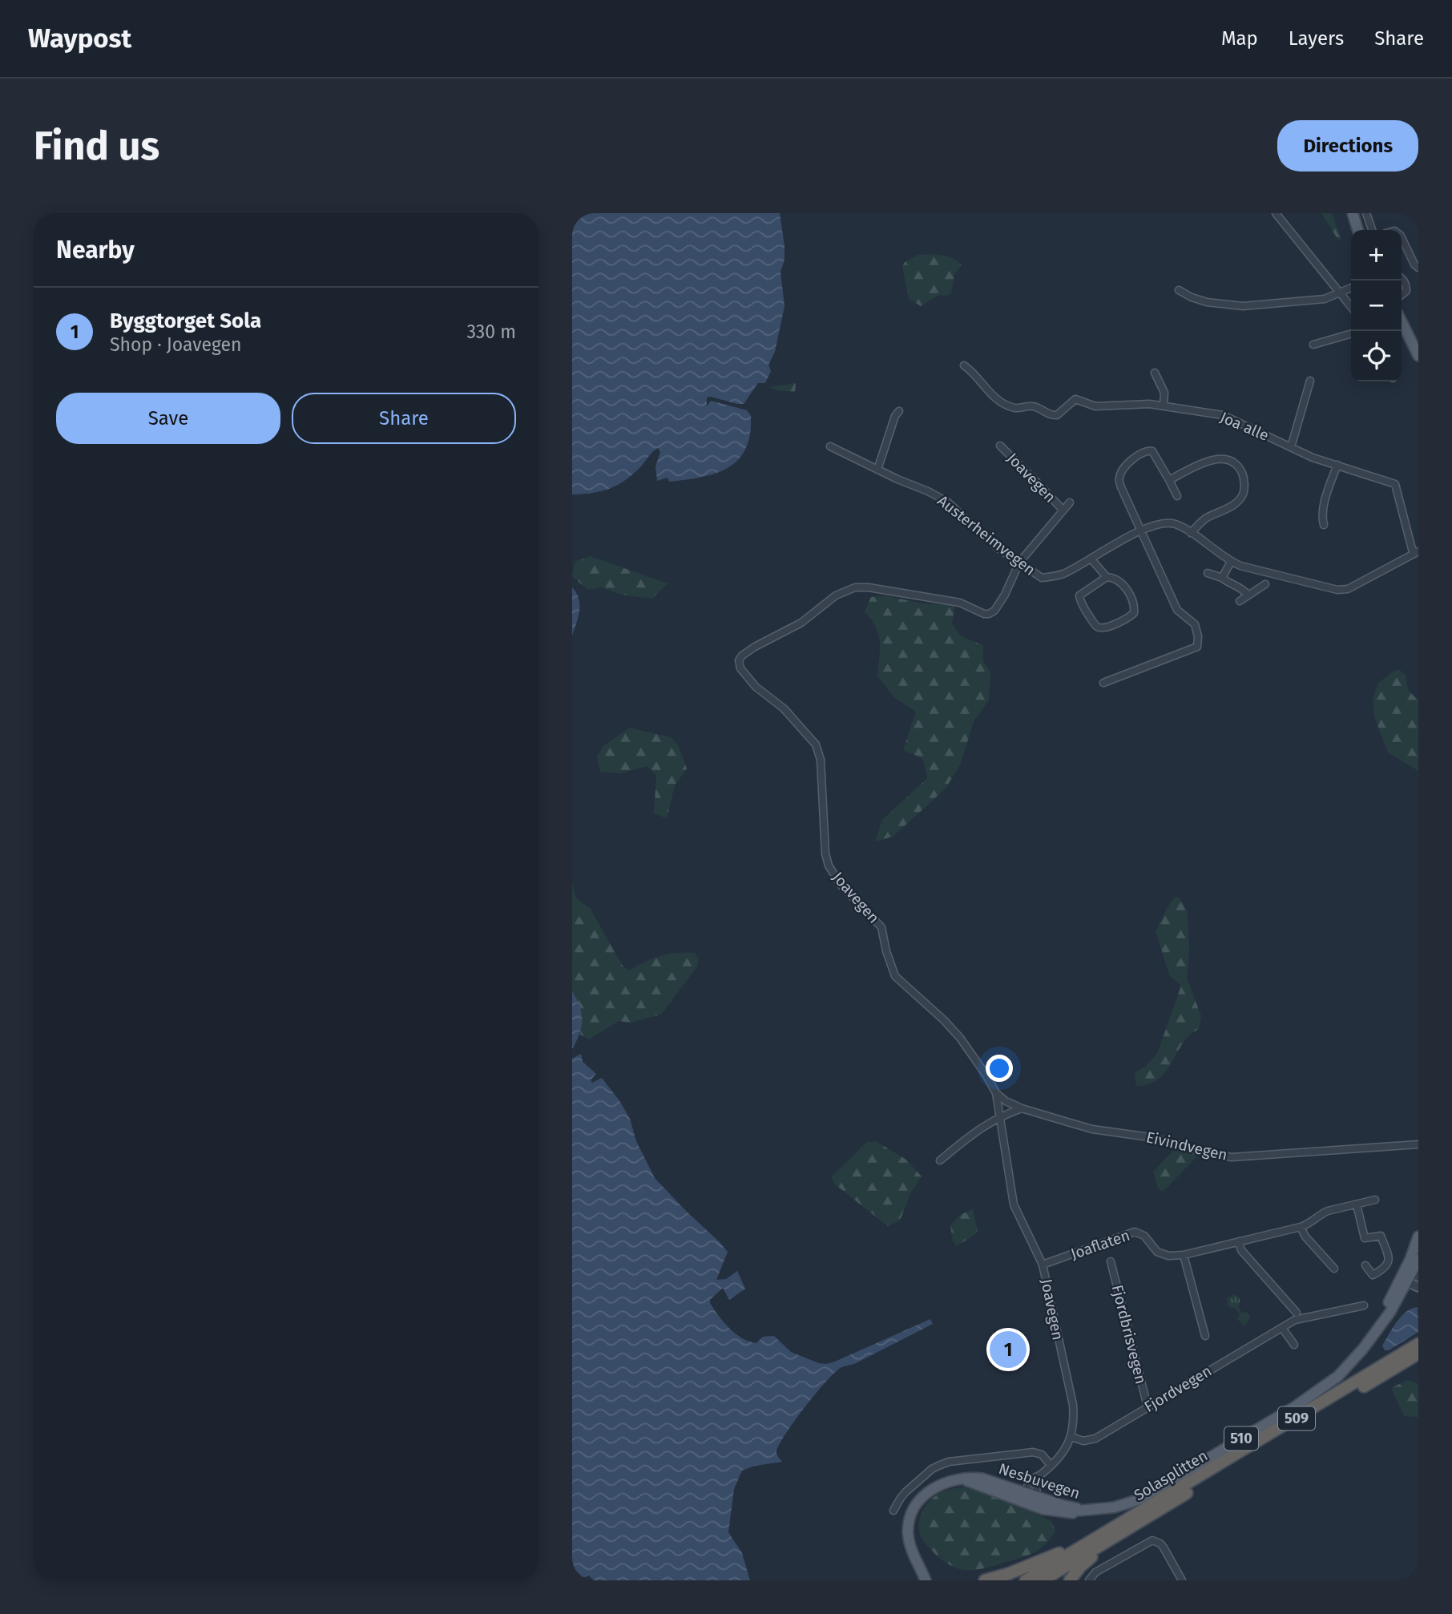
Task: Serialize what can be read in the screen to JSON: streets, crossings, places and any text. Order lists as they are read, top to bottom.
{
  "streets": {
    "highway": ["509", "Solasplitten"],
    "main road": ["510", "Nesbuvegen"],
    "street": [
      "Joa alle",
      "Joavegen",
      "Austerheimvegen",
      "Eivindvegen",
      "Joaflaten",
      "Fjordbrisvegen",
      "Fjordvegen"
    ]
  },
  "crossings": [
    ["Joa alle", "Austerheimvegen"],
    ["Joavegen", "Austerheimvegen"],
    ["Joavegen", "Eivindvegen"],
    ["Joavegen", "Joaflaten"],
    ["Joavegen", "Fjordvegen"],
    ["Joavegen", "510"],
    ["Joavegen", "Nesbuvegen"],
    ["Fjordbrisvegen", "Fjordvegen"],
    ["509", "Solasplitten"],
    ["510", "Nesbuvegen"]
  ],
  "page": {
    "header": "Waypost",
    "nav": ["Map", "Layers", "Share"],
    "buttons": [
      "Directions",
      ["Save", "Share"]
    ],
    "title": "Find us",
    "heading": "Nearby",
    "map_buttons": ["+", "−"],
    "list": [
      {
        "mark": "1",
        "name": "Byggtorget Sola",
        "note": "Shop · Joavegen",
        "value": "330 m"
      }
    ],
    "pins": "1"
  }
}
